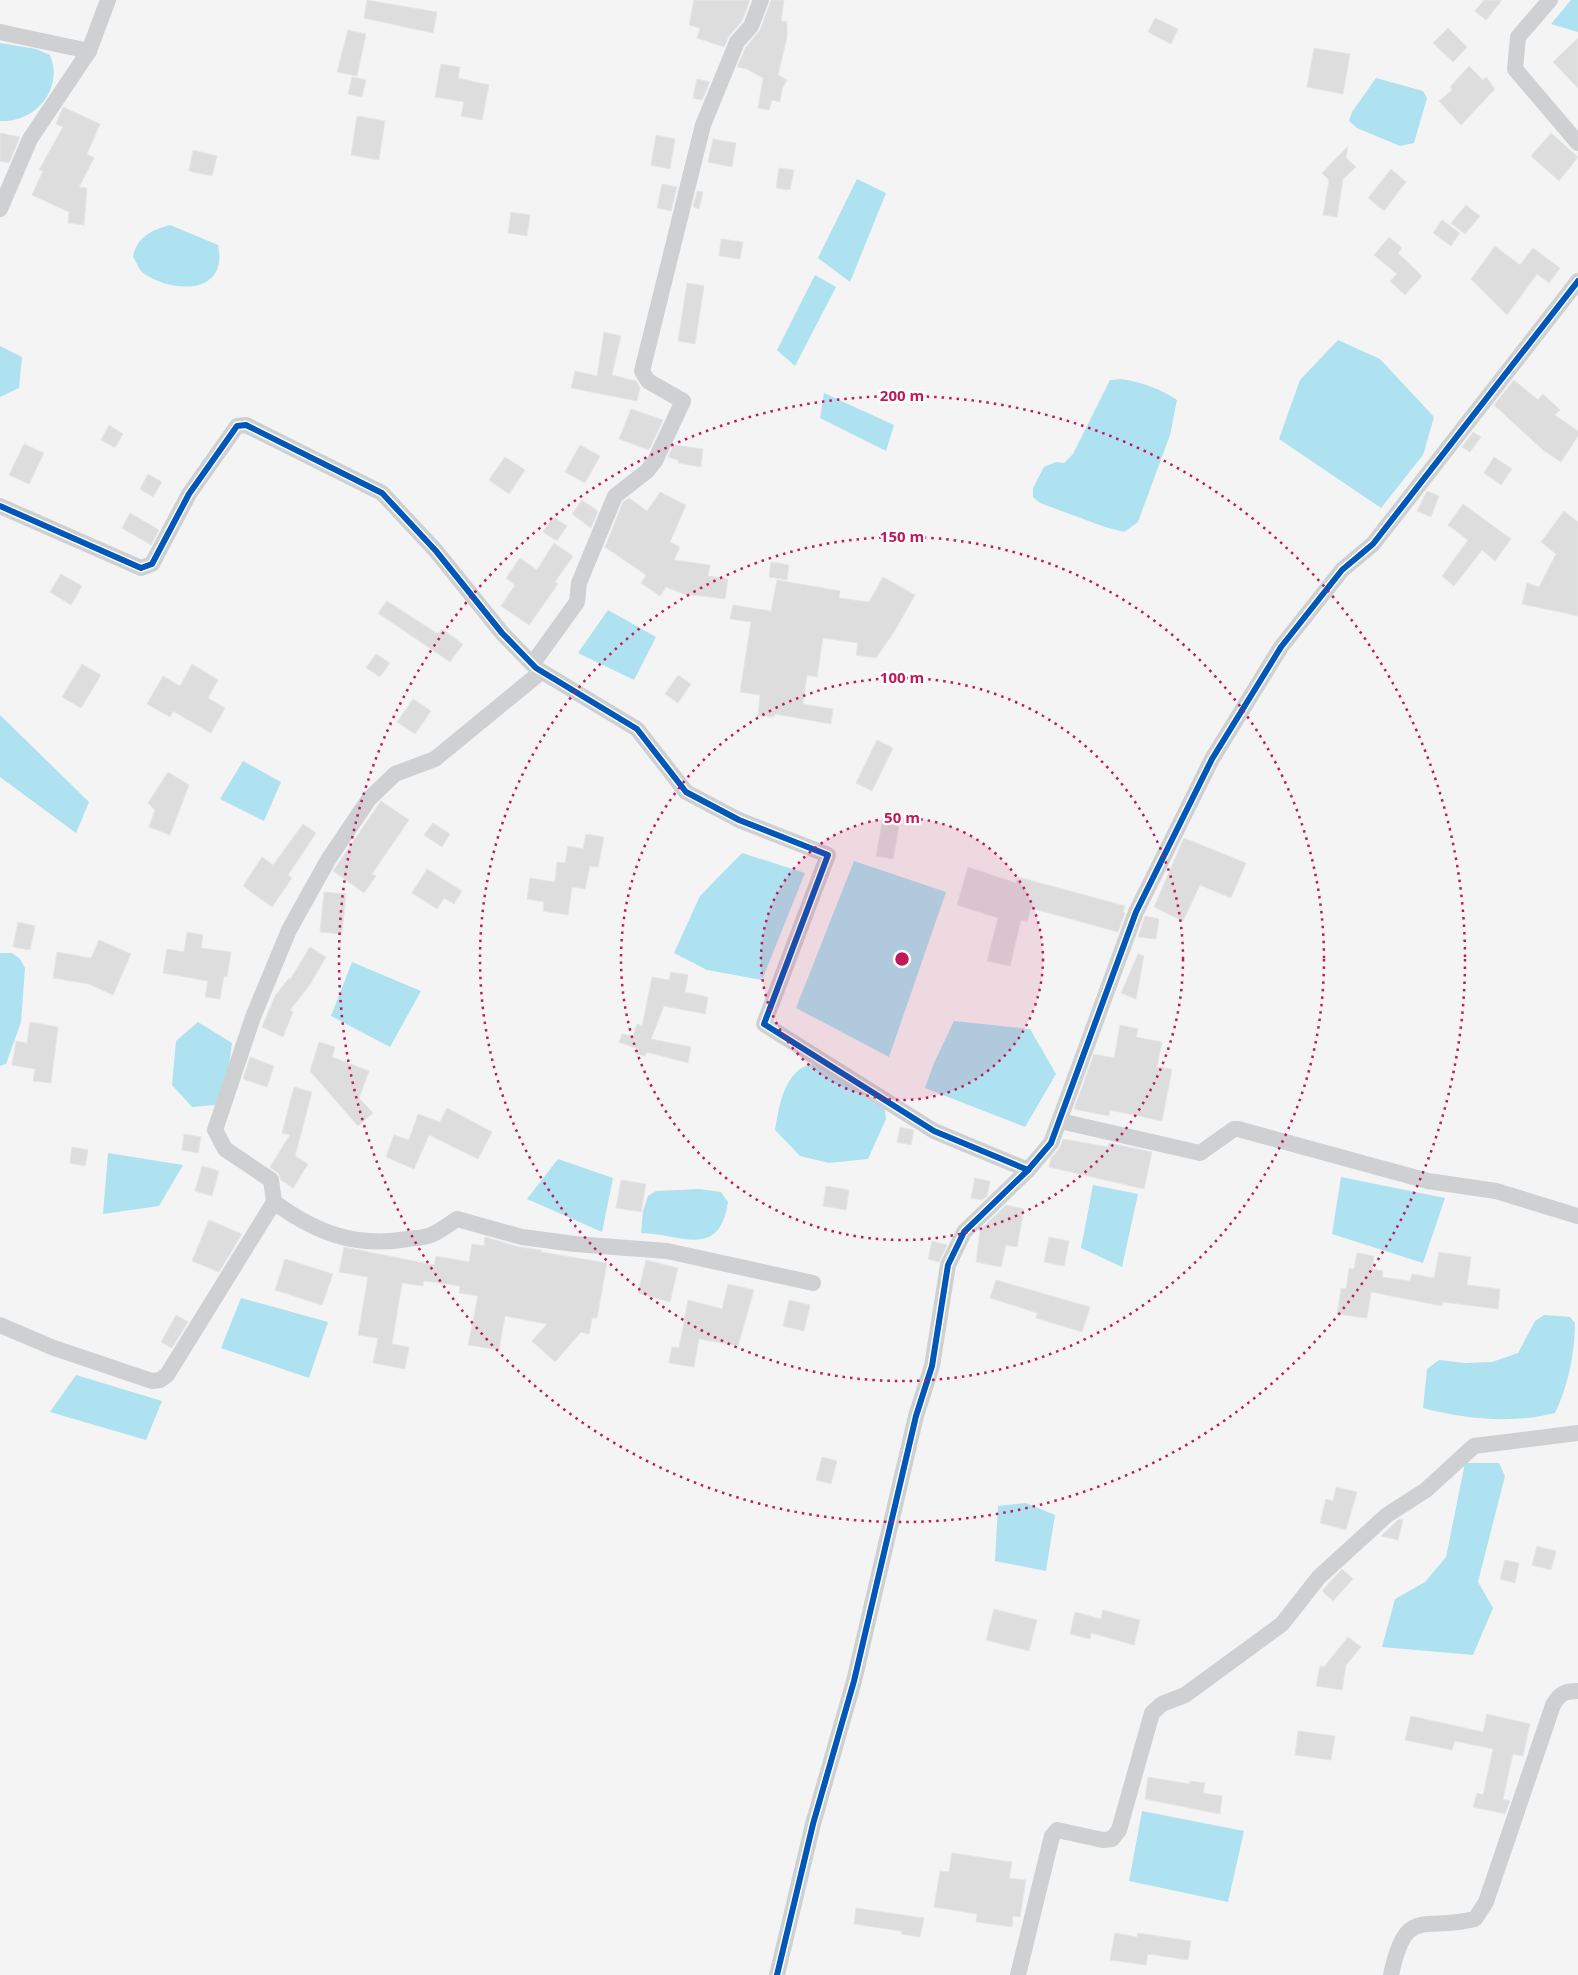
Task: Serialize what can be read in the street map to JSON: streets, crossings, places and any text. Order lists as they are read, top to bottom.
{
  "rings": [
    "200 m",
    "150 m",
    "100 m",
    "50 m"
  ]
}
